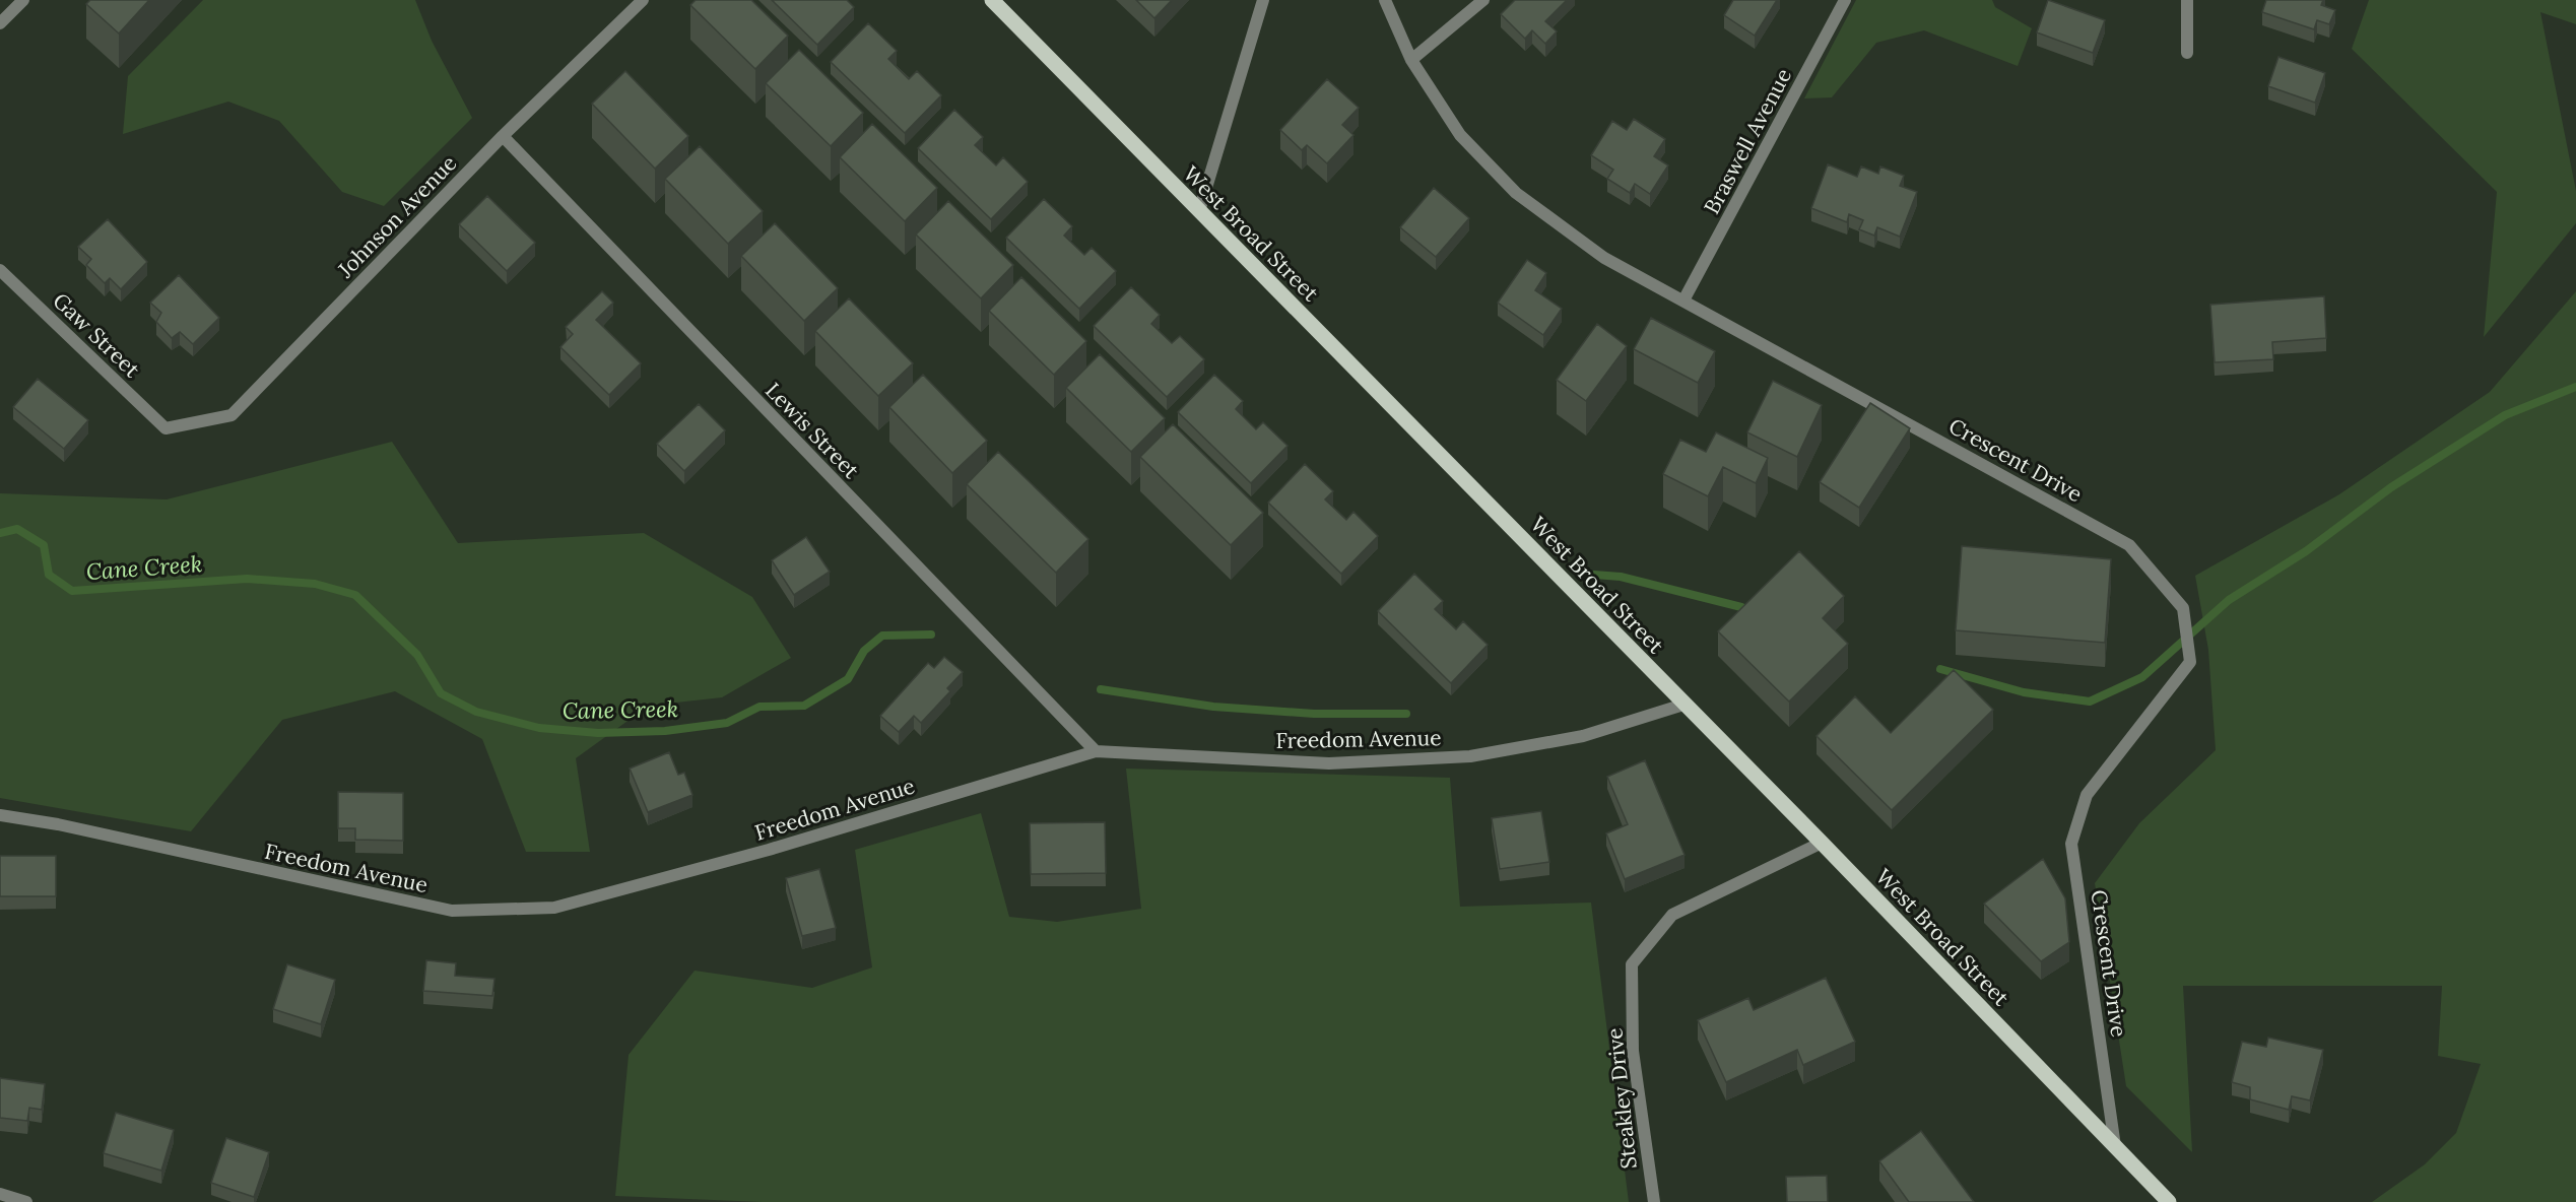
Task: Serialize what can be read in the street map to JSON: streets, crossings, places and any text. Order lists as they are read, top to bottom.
{
  "streets": {
    "main road": ["West Broad Street"],
    "street": [
      "Braswell Avenue",
      "Johnson Avenue",
      "Gaw Street",
      "Lewis Street",
      "Crescent Drive",
      "Freedom Avenue",
      "Steakley Drive"
    ]
  },
  "crossings": [
    ["Braswell Avenue", "Crescent Drive"],
    ["Johnson Avenue", "Gaw Street"],
    ["Johnson Avenue", "Lewis Street"],
    ["West Broad Street", "Crescent Drive"],
    ["West Broad Street", "Freedom Avenue"],
    ["West Broad Street", "Steakley Drive"],
    ["Lewis Street", "Freedom Avenue"]
  ],
  "water": ["Cane Creek"]
}
